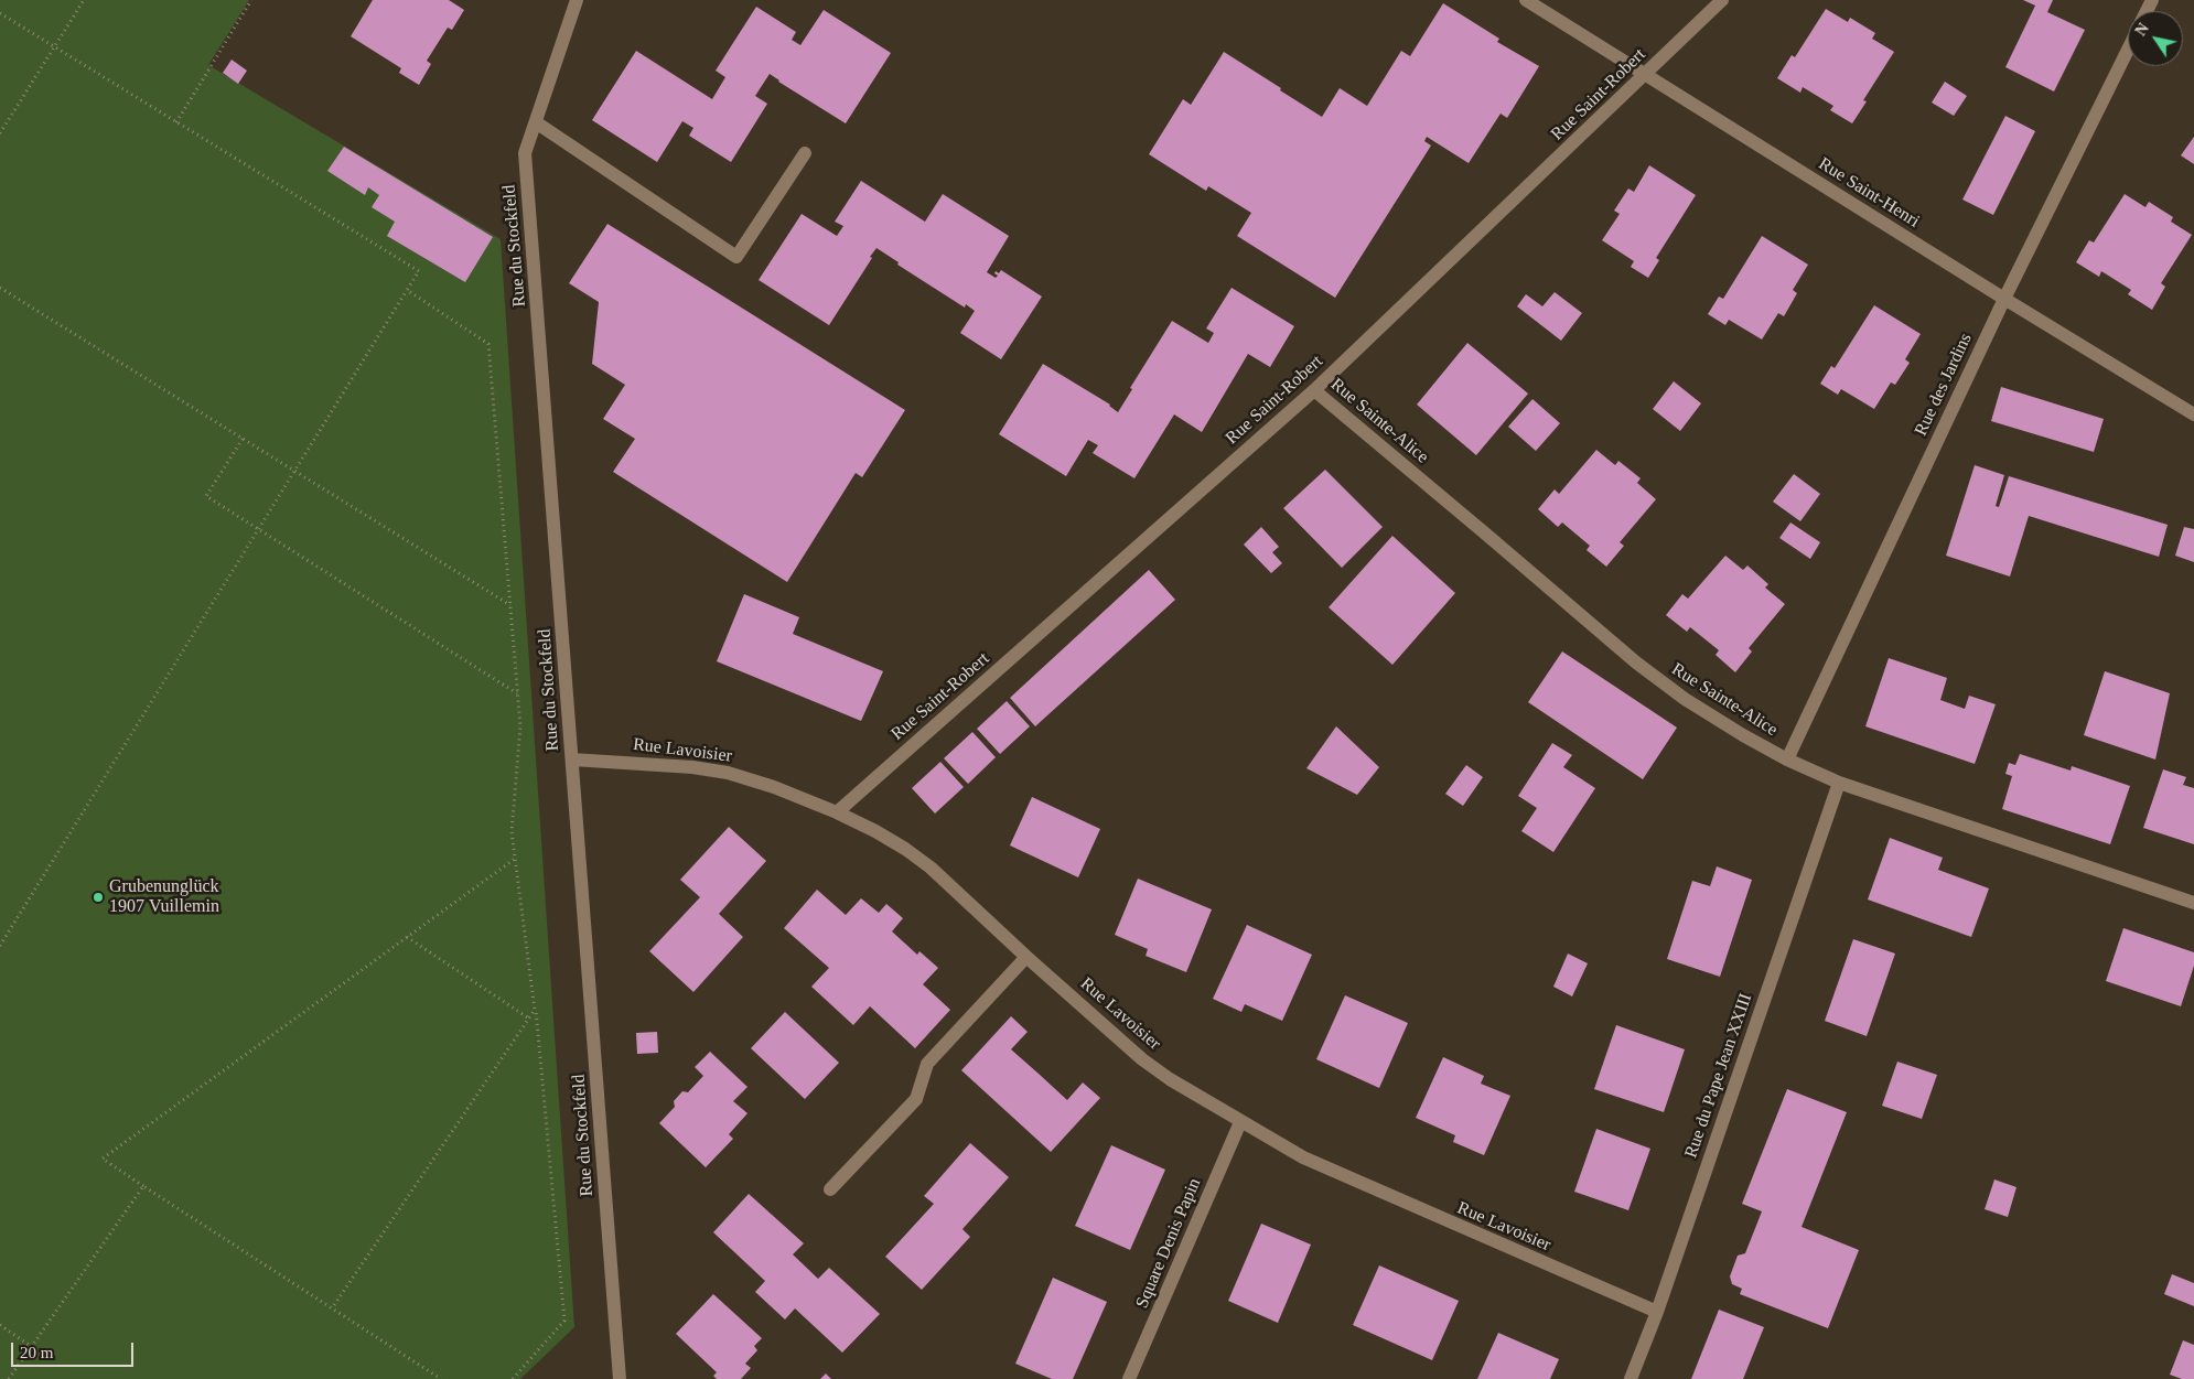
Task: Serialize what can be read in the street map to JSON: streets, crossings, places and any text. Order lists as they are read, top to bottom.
{
  "streets": {
    "street": [
      "Rue Saint-Robert",
      "Rue Saint-Henri",
      "Rue du Stockfeld",
      "Rue des Jardins",
      "Rue Sainte-Alice",
      "Rue Lavoisier",
      "Rue du Pape Jean XXIII",
      "Square Denis Papin"
    ]
  },
  "crossings": [
    ["Rue Saint-Robert", "Rue Saint-Henri"],
    ["Rue Saint-Robert", "Rue Sainte-Alice"],
    ["Rue Saint-Robert", "Rue Lavoisier"],
    ["Rue Saint-Henri", "Rue des Jardins"],
    ["Rue du Stockfeld", "Rue Lavoisier"],
    ["Rue des Jardins", "Rue Sainte-Alice"],
    ["Rue Sainte-Alice", "Rue du Pape Jean XXIII"],
    ["Rue Lavoisier", "Rue du Pape Jean XXIII"],
    ["Rue Lavoisier", "Square Denis Papin"]
  ],
  "places": ["Grubenunglück 1907 Vuillemin"],
  "scale_bar": "20 m",
  "north": "top left"
}
